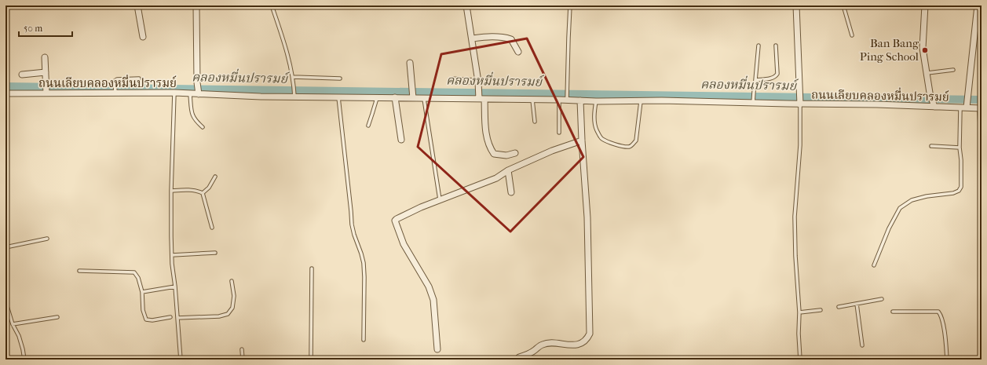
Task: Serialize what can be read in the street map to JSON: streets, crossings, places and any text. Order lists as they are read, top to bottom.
{
  "streets": {
    "street": ["ถนนเลียบคลองหมื่นปรารมย์"]
  },
  "water": ["คลองหมื่นปรารมย์"],
  "places": ["Ban Bang Ping School"],
  "scale_bar": "50 m"
}
